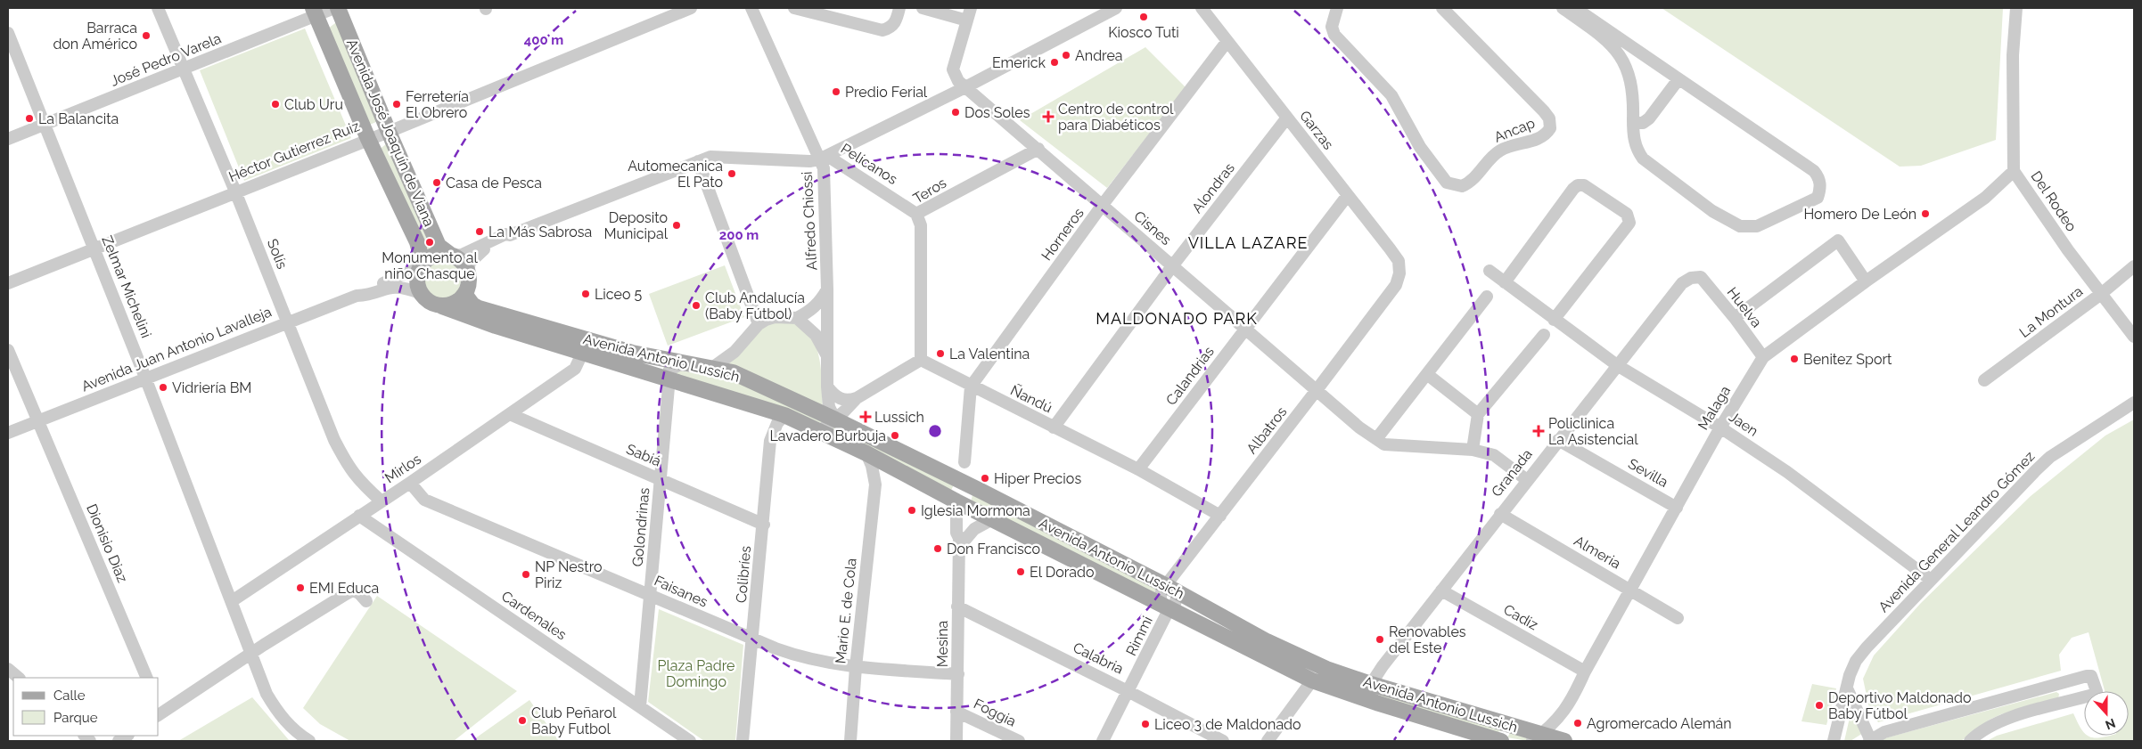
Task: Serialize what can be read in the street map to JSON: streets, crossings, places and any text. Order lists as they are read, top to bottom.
{
  "streets": {
    "main road": ["Avenida José Joaquín de Viana", "Avenida Antonio Lussich"],
    "street": [
      "José Pedro Varela",
      "Garzas",
      "Ancap",
      "Héctor Gutierrez Ruiz",
      "Pelícanos",
      "Alondras",
      "Teros",
      "Del Rodeo",
      "Alfredo Chiossi",
      "Cisnes",
      "Horneros",
      "Solís",
      "Zelmar Michelini",
      "Huelva",
      "La Montura",
      "Avenida Juan Antonio Lavalleja",
      "Calandrias",
      "Ñandú",
      "Malaga",
      "Jaen",
      "Albatros",
      "Sabiá",
      "Mirlos",
      "Granada",
      "Sevilla",
      "Golondrinas",
      "Avenida General Leandro Gómez",
      "Dionisio Diaz",
      "Almeria",
      "Colibríes",
      "Faisanes",
      "Mario E. de Cola",
      "Cardenales",
      "Cadiz",
      "Rimmi",
      "Mesina",
      "Calabria",
      "Foggia"
    ]
  },
  "crossings": [
    ["José Pedro Varela", "Avenida José Joaquín de Viana"],
    ["José Pedro Varela", "Solís"],
    ["José Pedro Varela", "Zelmar Michelini"],
    ["Garzas", "Alondras"],
    ["Garzas", "Horneros"],
    ["Garzas", "Calandrias"],
    ["Garzas", "Albatros"],
    ["Avenida José Joaquín de Viana", "Héctor Gutierrez Ruiz"],
    ["Avenida José Joaquín de Viana", "Avenida Juan Antonio Lavalleja"],
    ["Avenida José Joaquín de Viana", "Avenida Antonio Lussich"],
    ["Héctor Gutierrez Ruiz", "Solís"],
    ["Héctor Gutierrez Ruiz", "Zelmar Michelini"],
    ["Pelícanos", "Teros"],
    ["Pelícanos", "Alfredo Chiossi"],
    ["Alondras", "Cisnes"],
    ["Alondras", "Ñandú"],
    ["Teros", "Cisnes"],
    ["Teros", "Ñandú"],
    ["Del Rodeo", "La Montura"],
    ["Del Rodeo", "Malaga"],
    ["Alfredo Chiossi", "Avenida Antonio Lussich"],
    ["Cisnes", "Horneros"],
    ["Cisnes", "Calandrias"],
    ["Cisnes", "Albatros"],
    ["Horneros", "Ñandú"],
    ["Solís", "Avenida Juan Antonio Lavalleja"],
    ["Solís", "Mirlos"],
    ["Zelmar Michelini", "Avenida Juan Antonio Lavalleja"],
    ["Zelmar Michelini", "Mirlos"],
    ["Huelva", "Malaga"],
    ["Huelva", "Granada"],
    ["Avenida Juan Antonio Lavalleja", "Avenida Antonio Lussich"],
    ["Avenida Juan Antonio Lavalleja", "Dionisio Diaz"],
    ["Avenida Antonio Lussich", "Malaga"],
    ["Avenida Antonio Lussich", "Albatros"],
    ["Avenida Antonio Lussich", "Mirlos"],
    ["Avenida Antonio Lussich", "Granada"],
    ["Avenida Antonio Lussich", "Golondrinas"],
    ["Avenida Antonio Lussich", "Colibríes"],
    ["Avenida Antonio Lussich", "Mario E. de Cola"],
    ["Avenida Antonio Lussich", "Rimmi"],
    ["Avenida Antonio Lussich", "Mesina"],
    ["Calandrias", "Ñandú"],
    ["Ñandú", "Albatros"],
    ["Malaga", "Jaen"],
    ["Malaga", "Sevilla"],
    ["Malaga", "Almeria"],
    ["Malaga", "Cadiz"],
    ["Jaen", "Granada"],
    ["Jaen", "Avenida General Leandro Gómez"],
    ["Albatros", "Rimmi"],
    ["Sabiá", "Mirlos"],
    ["Sabiá", "Golondrinas"],
    ["Sabiá", "Colibríes"],
    ["Mirlos", "Faisanes"],
    ["Mirlos", "Cardenales"],
    ["Granada", "Sevilla"],
    ["Granada", "Almeria"],
    ["Granada", "Cadiz"],
    ["Golondrinas", "Faisanes"],
    ["Golondrinas", "Cardenales"],
    ["Colibríes", "Faisanes"],
    ["Faisanes", "Mario E. de Cola"],
    ["Faisanes", "Mesina"],
    ["Rimmi", "Calabria"],
    ["Mesina", "Calabria"],
    ["Mesina", "Foggia"]
  ],
  "districts": ["VILLA LAZARE", "MALDONADO PARK"],
  "parks": ["Plaza Padre Domingo"],
  "places": {
    "other": [
      "Kiosco Tuti",
      "Barraca don Américo",
      "Andrea",
      "Emerick",
      "Predio Ferial",
      "Club Uru",
      "Ferretería El Obrero",
      "Dos Soles",
      "La Balancita",
      "Automecanica El Pato",
      "Casa de Pesca",
      "Homero De León",
      "Deposito Municipal",
      "La Más Sabrosa",
      "Monumento al niño Chasque",
      "Liceo 5",
      "Club Andalucía (Baby Fútbol)",
      "La Valentina",
      "Benitez Sport",
      "Vidriería BM",
      "Lavadero Burbuja",
      "Hiper Precios",
      "Iglesia Mormona",
      "Don Francisco",
      "El Dorado",
      "NP Nestro Piriz",
      "EMI Educa",
      "Renovables del Este",
      "Deportivo Maldonado Baby Fútbol",
      "Club Peñarol Baby Futbol",
      "Agromercado Alemán",
      "Liceo 3 de Maldonado"
    ],
    "health": ["Centro de control para Diabéticos", "Lussich", "Policlinica La Asistencial"]
  },
  "legend": ["Calle", "Parque"],
  "north": "bottom",
  "rings": ["400 m", "200 m"]
}
